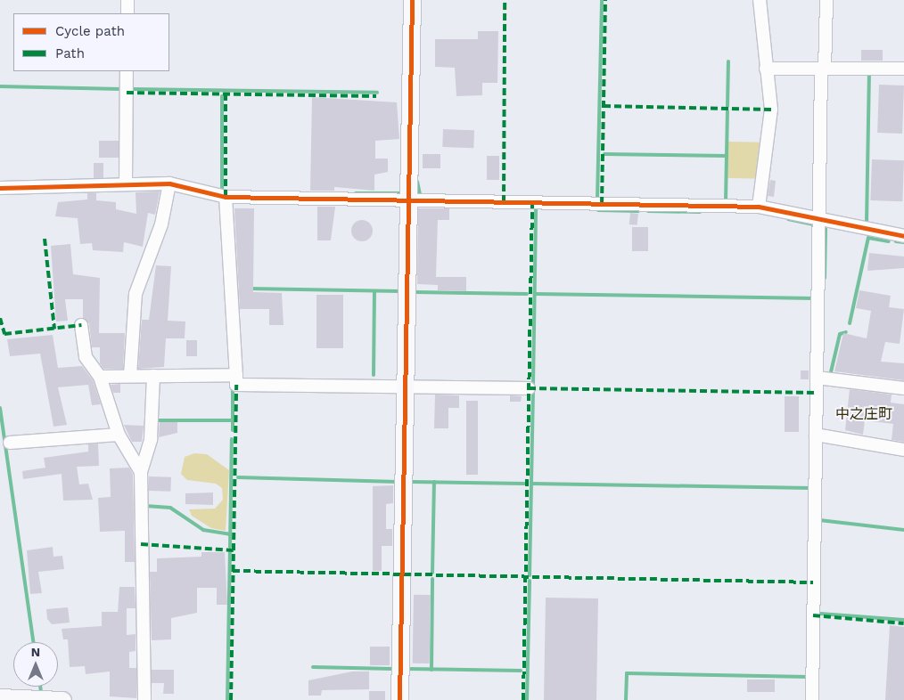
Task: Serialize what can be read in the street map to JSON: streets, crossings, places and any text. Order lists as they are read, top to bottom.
{
  "districts": ["中之庄町"],
  "legend": ["Cycle path", "Path"],
  "north": "top"
}
